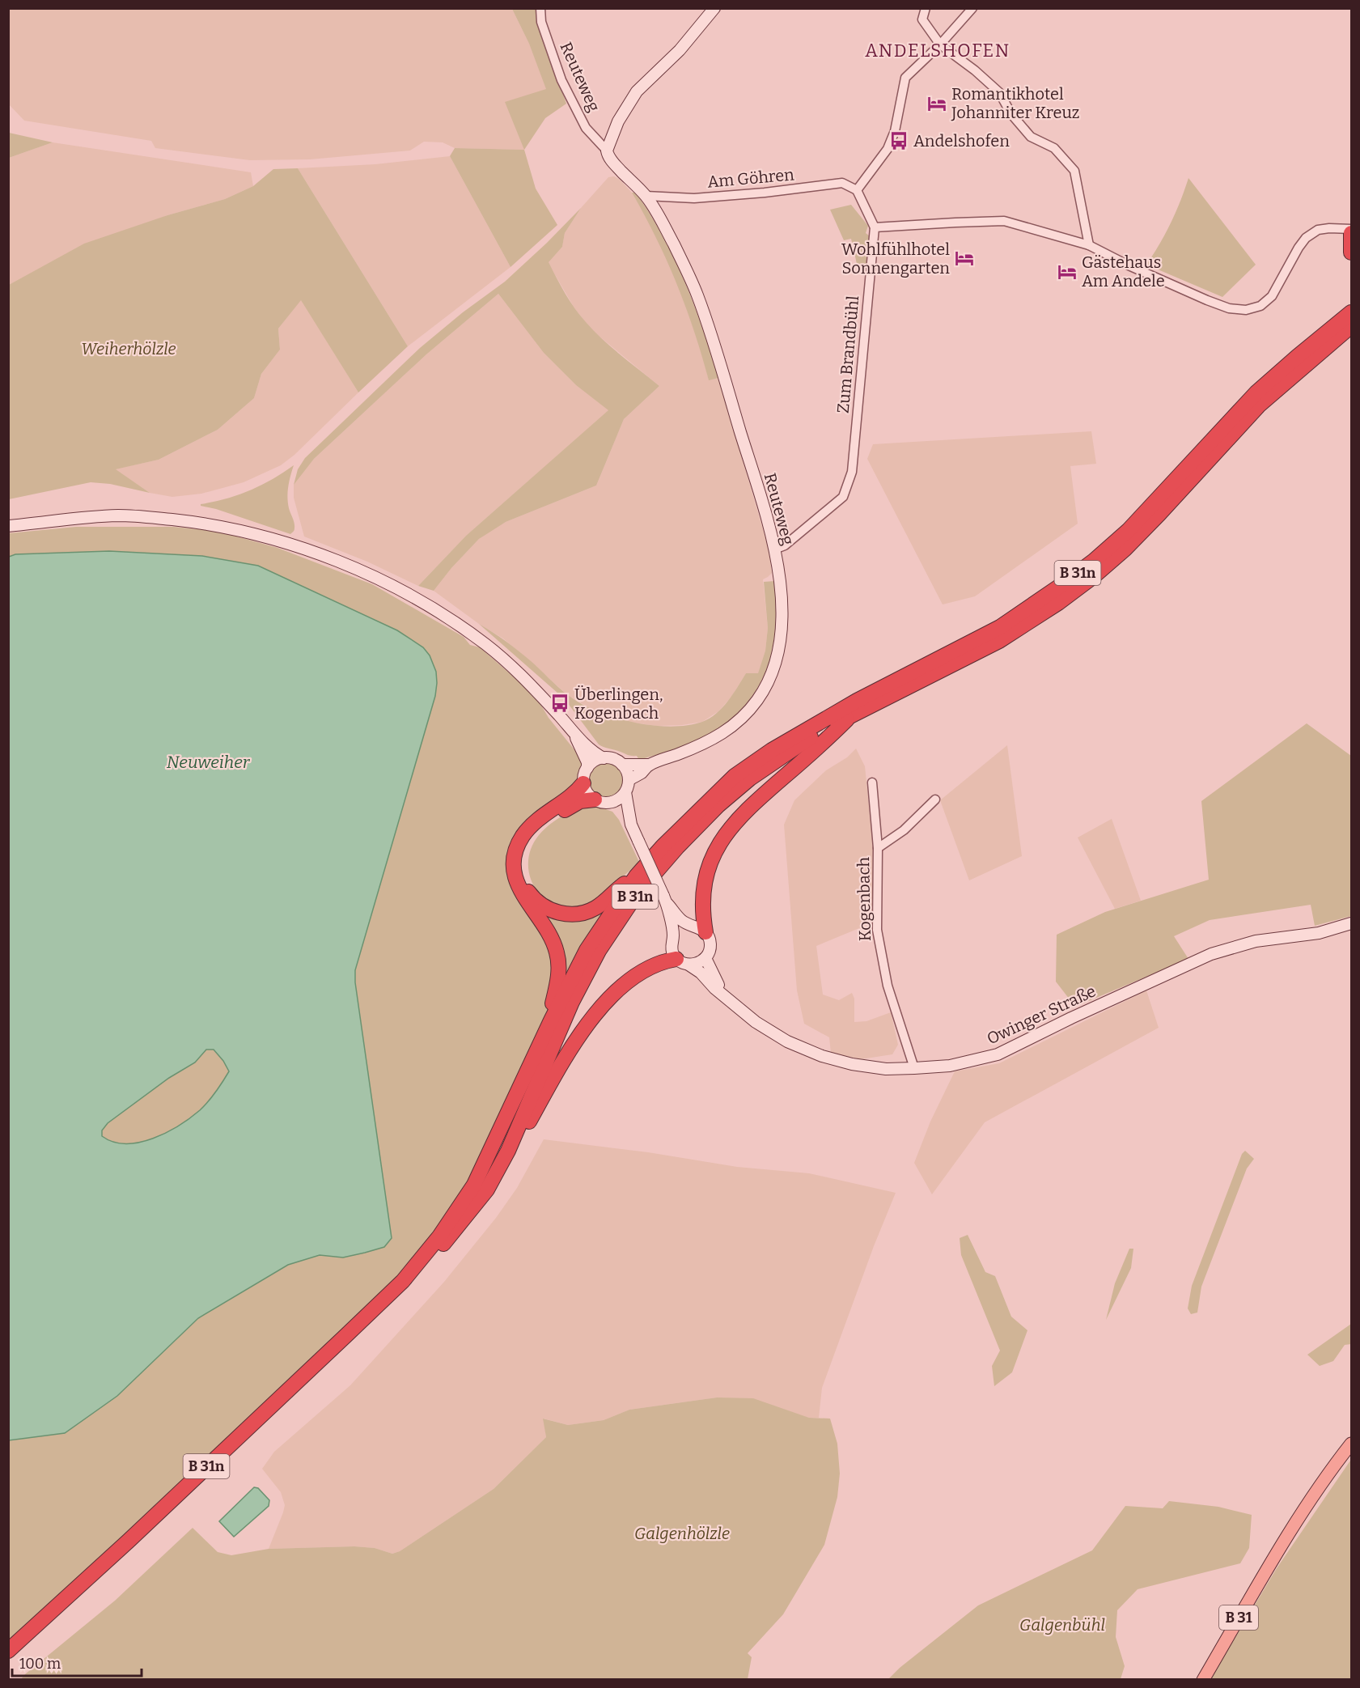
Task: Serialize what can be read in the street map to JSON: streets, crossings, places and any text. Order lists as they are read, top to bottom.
{
  "streets": {
    "highway": ["B 31n"],
    "main road": ["B 31"],
    "street": [
      "Reuteweg",
      "Am Göhren",
      "Zum Brandbühl",
      "Kogenbach",
      "Owinger Straße"
    ]
  },
  "crossings": [
    ["Reuteweg", "Am Göhren"],
    ["Reuteweg", "Zum Brandbühl"],
    ["Kogenbach", "Owinger Straße"]
  ],
  "districts": ["ANDELSHOFEN"],
  "water": ["Neuweiher"],
  "parks": ["Weiherhölzle", "Galgenhölzle", "Galgenbühl"],
  "places": {
    "hotel": ["Romantikhotel Johanniter Kreuz", "Wohlfühlhotel Sonnengarten", "Gästehaus Am Andele"],
    "bus stop": ["Andelshofen", "Überlingen, Kogenbach"]
  },
  "scale_bar": "100 m"
}
